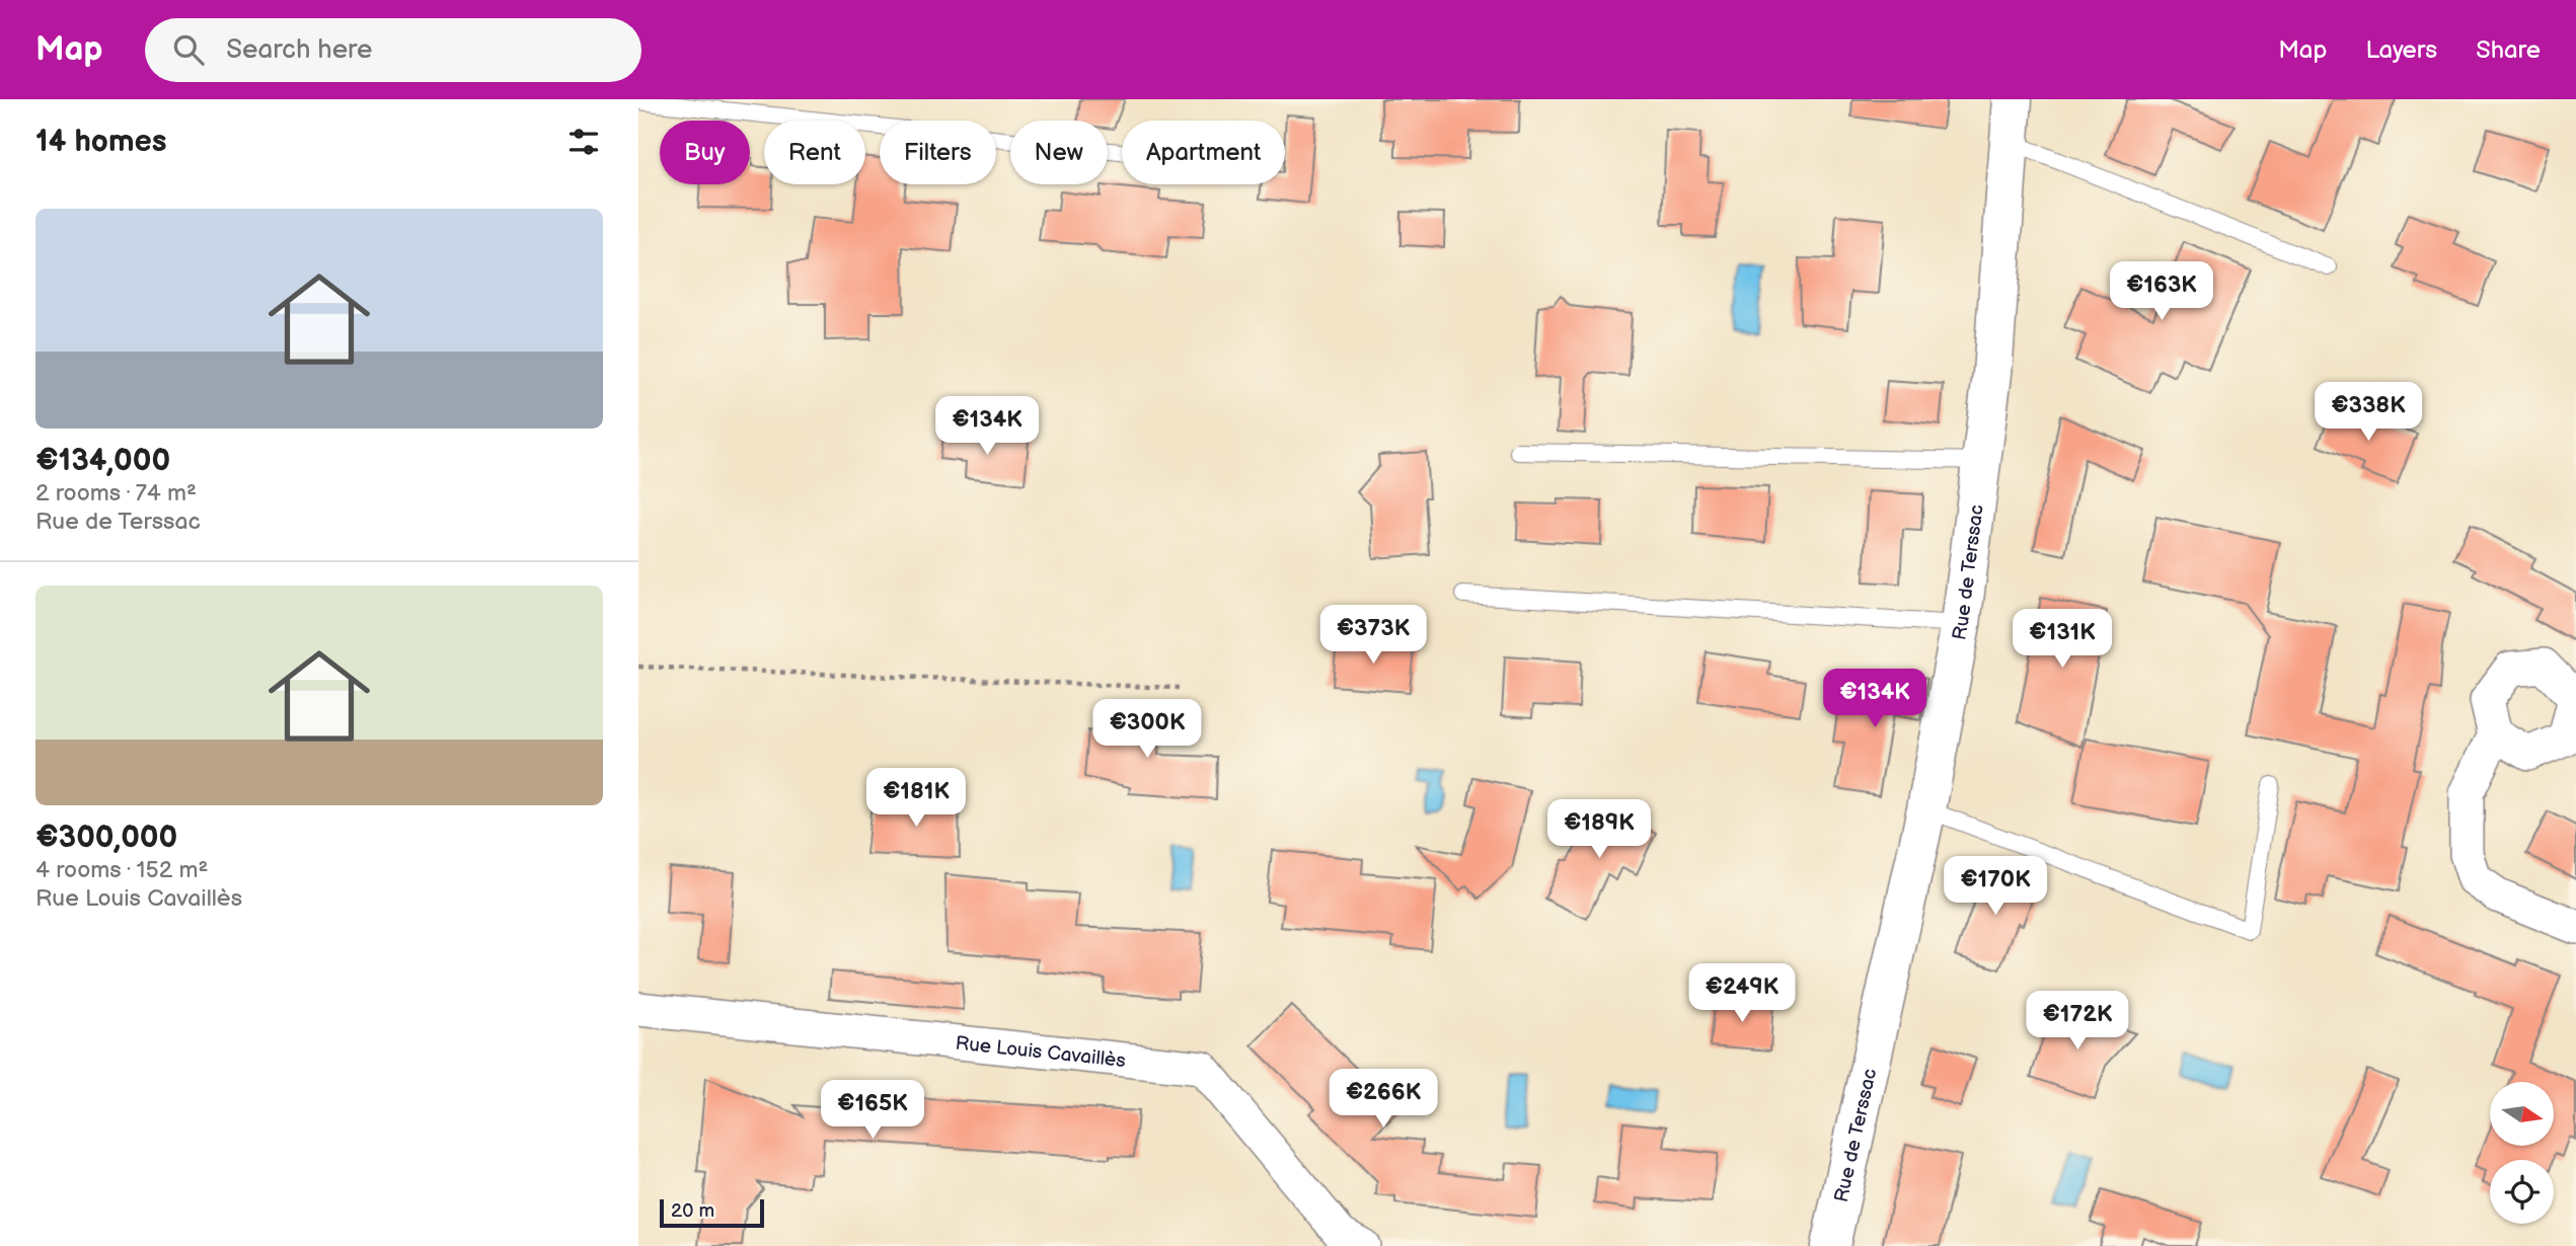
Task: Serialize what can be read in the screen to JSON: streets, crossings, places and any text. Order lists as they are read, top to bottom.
{
  "streets": {
    "street": ["Rue de Terssac", "Rue Louis Cavaillès"]
  },
  "scale_bar": "20 m",
  "north": "right",
  "page": {
    "header": "Map",
    "search": "Search here",
    "nav": ["Map", "Layers", "Share"],
    "heading": "14 homes",
    "chip": [
      "Buy",
      "Rent",
      "Filters",
      "New",
      "Apartment"
    ],
    "list": [
      {
        "name": "€134,000",
        "note": "2 rooms · 74 m² · Rue de Terssac"
      },
      {
        "name": "€300,000",
        "note": "4 rooms · 152 m² · Rue Louis Cavaillès"
      }
    ],
    "price": [
      "€163K",
      "€338K",
      "€134K",
      "€373K",
      "€131K",
      "€134K",
      "€300K",
      "€181K",
      "€189K",
      "€170K",
      "€249K",
      "€172K",
      "€266K",
      "€165K"
    ],
    "scale": "20 m"
  }
}
